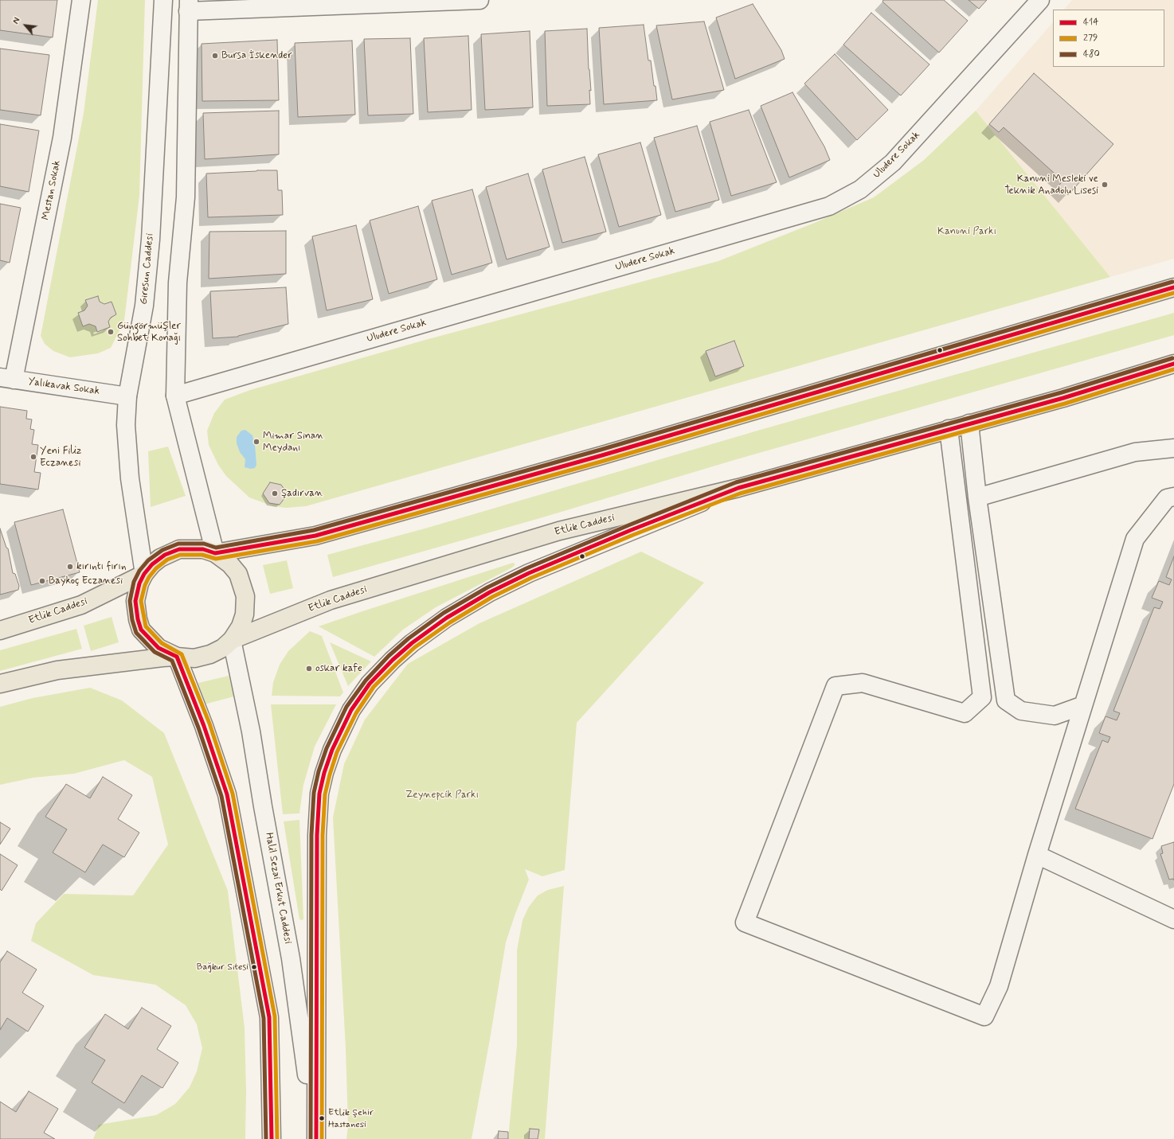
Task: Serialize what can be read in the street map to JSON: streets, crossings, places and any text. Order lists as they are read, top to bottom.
{
  "streets": {
    "main road": ["Etlik Caddesi"],
    "street": [
      "Uludere Sokak",
      "Mestan Sokak",
      "Giresun Caddesi",
      "Yalıkavak Sokak",
      "Halil Sezai Erkut Caddesi"
    ]
  },
  "crossings": [
    ["Mestan Sokak", "Yalıkavak Sokak"],
    ["Giresun Caddesi", "Yalıkavak Sokak"],
    ["Giresun Caddesi", "Etlik Caddesi"],
    ["Giresun Caddesi", "Halil Sezai Erkut Caddesi"],
    ["Etlik Caddesi", "Halil Sezai Erkut Caddesi"]
  ],
  "parks": ["Kanuni Parkı", "Zeynepcik Parkı"],
  "places": [
    "Bursa İskender",
    "Kanuni Mesleki ve Teknik Anadolu Lisesi",
    "Güngörmüşler Sohbet Konağı",
    "Mimar Sinan Meydanı",
    "Yeni Filiz Eczanesi",
    "Şadırvan",
    "kırıntı fırın",
    "Baykoç Eczanesi",
    "oskar kafe",
    "Bağkur Sitesi",
    "Etlik Şehir Hastanesi"
  ],
  "lines": ["transit line 480", "transit line 414", "transit line 279"],
  "legend": ["414", "279", "480"],
  "north": "top left"
}
